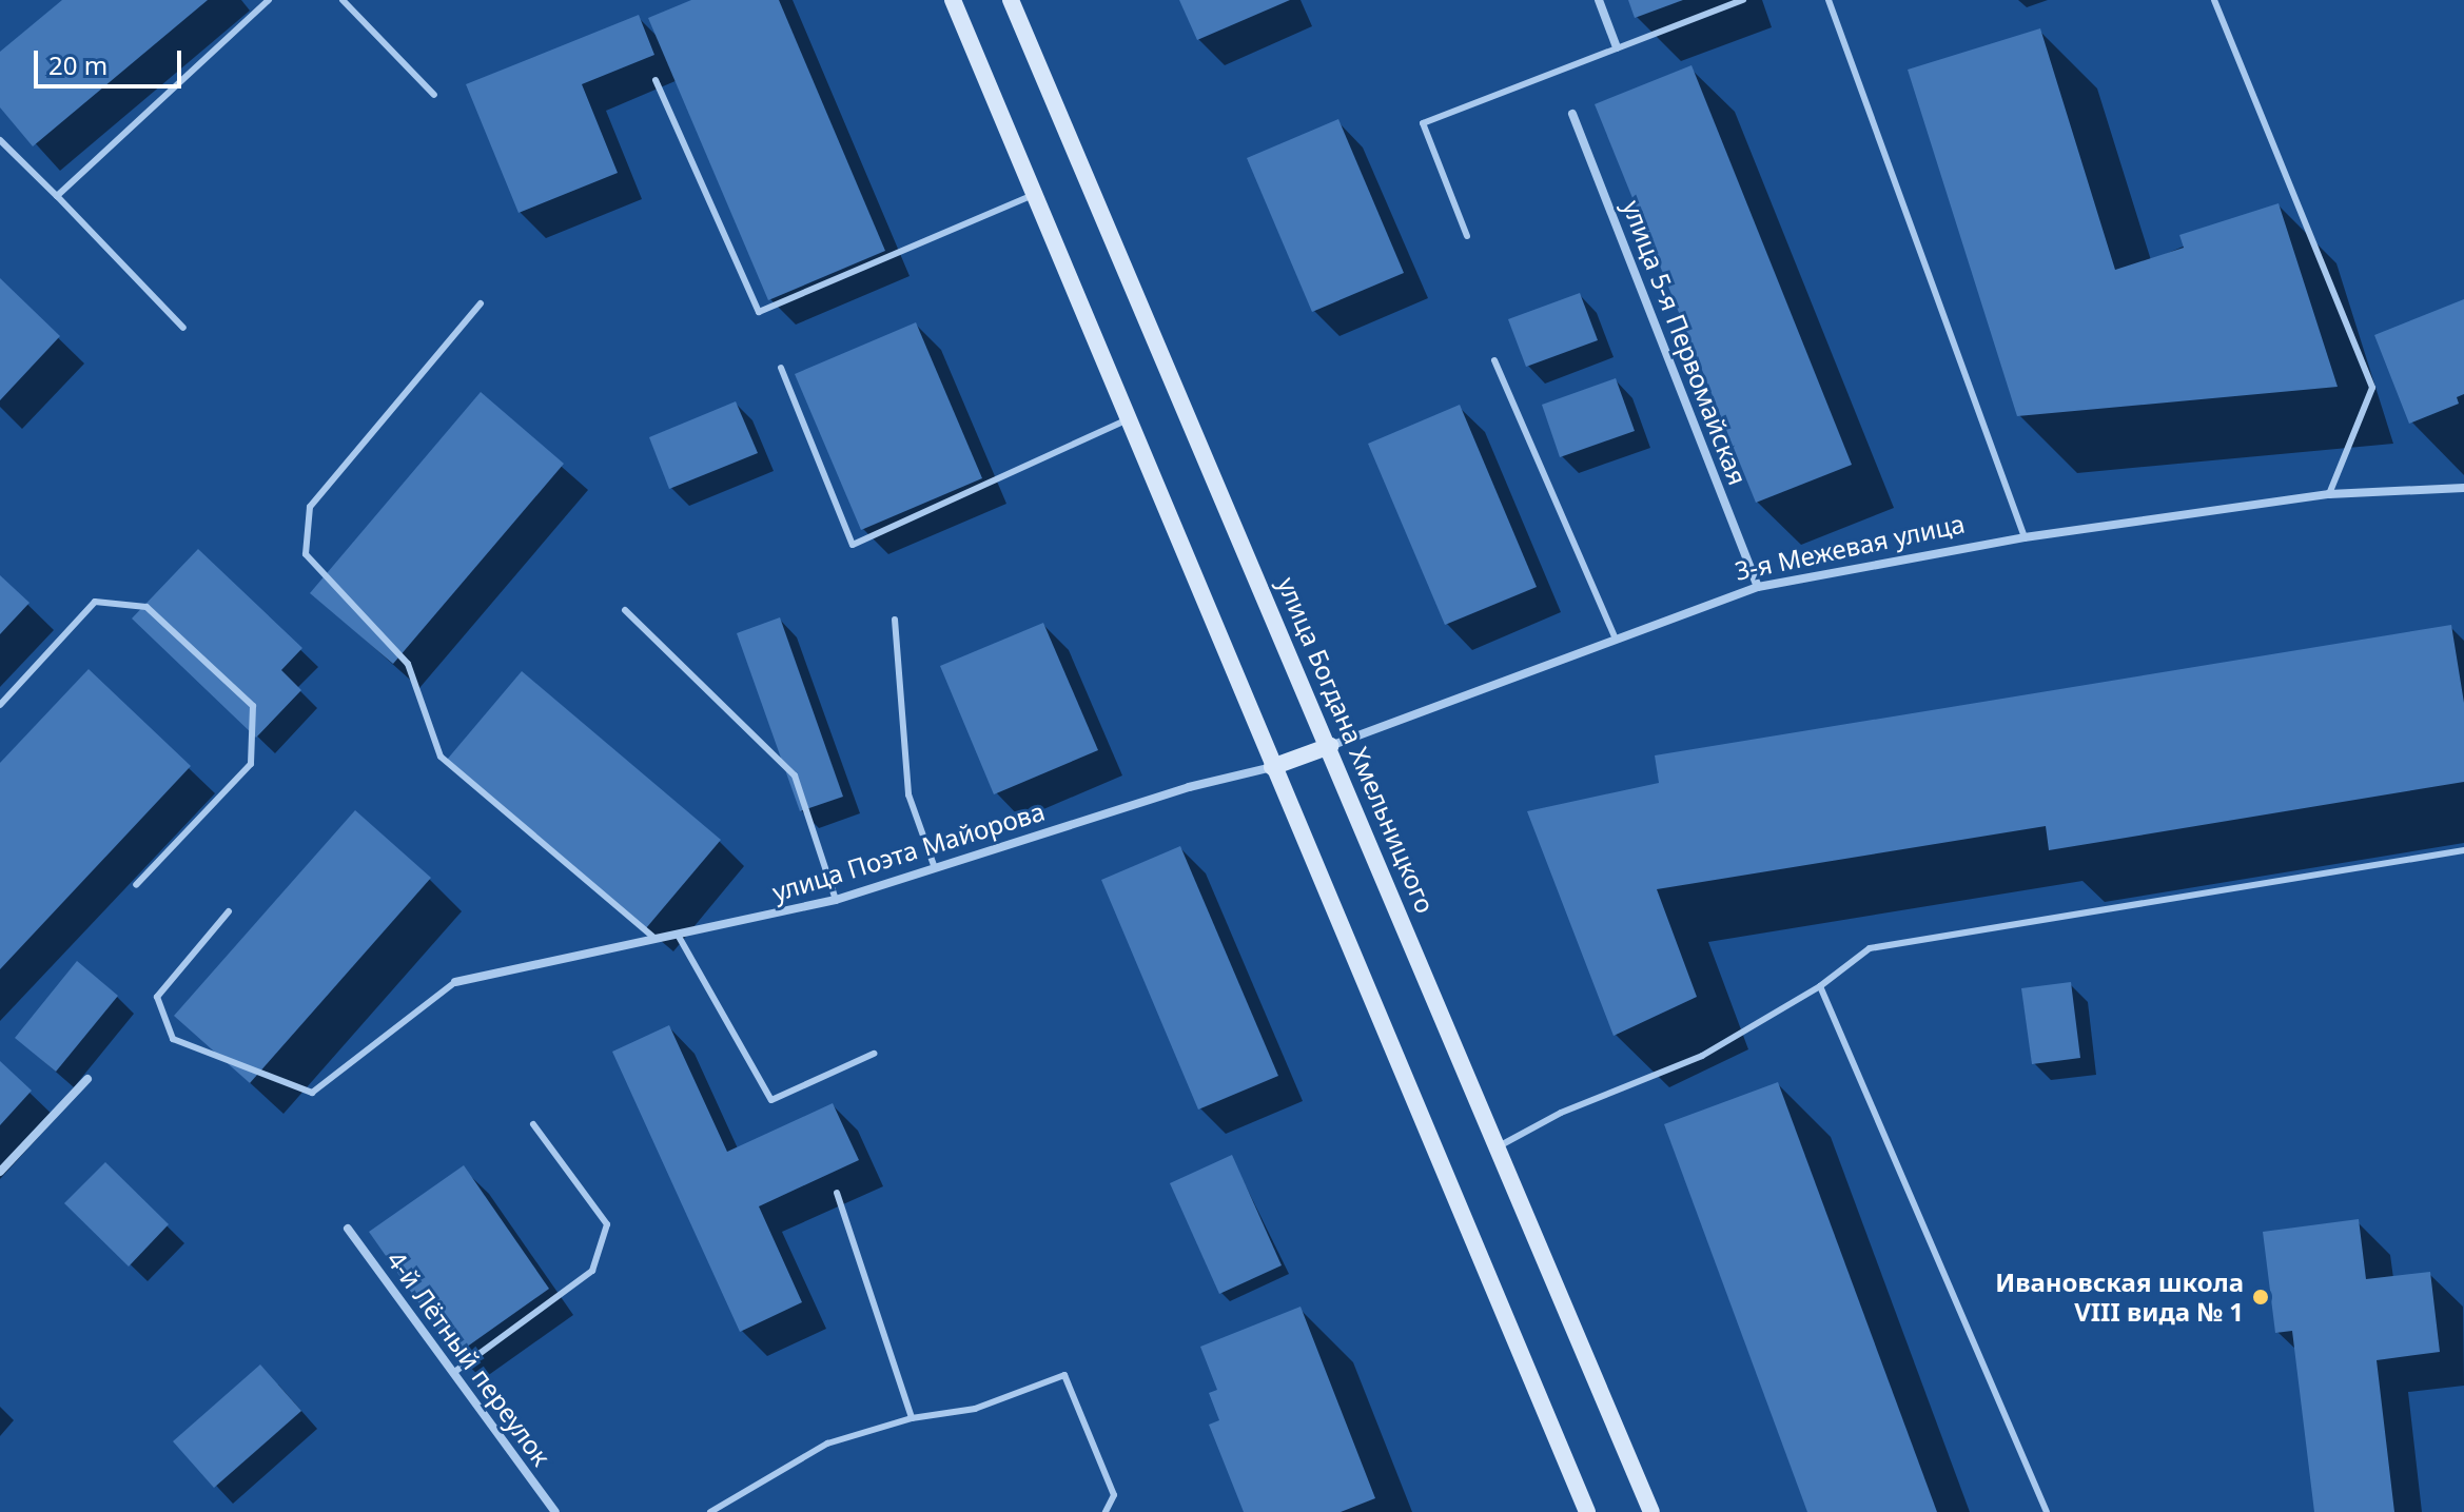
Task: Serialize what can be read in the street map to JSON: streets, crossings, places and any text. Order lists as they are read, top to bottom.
{
  "streets": {
    "main road": ["3-я Межевая улица", "улица Богдана Хмельницкого"],
    "street": ["улица 5-я Первомайская", "улица Поэта Майорова", "4-й Лётный переулок"]
  },
  "crossings": [
    ["улица 5-я Первомайская", "3-я Межевая улица"],
    ["3-я Межевая улица", "улица Богдана Хмельницкого"],
    ["3-я Межевая улица", "улица Поэта Майорова"]
  ],
  "places": ["Ивановская школа VIII вида № 1"],
  "scale_bar": "20 m"
}
